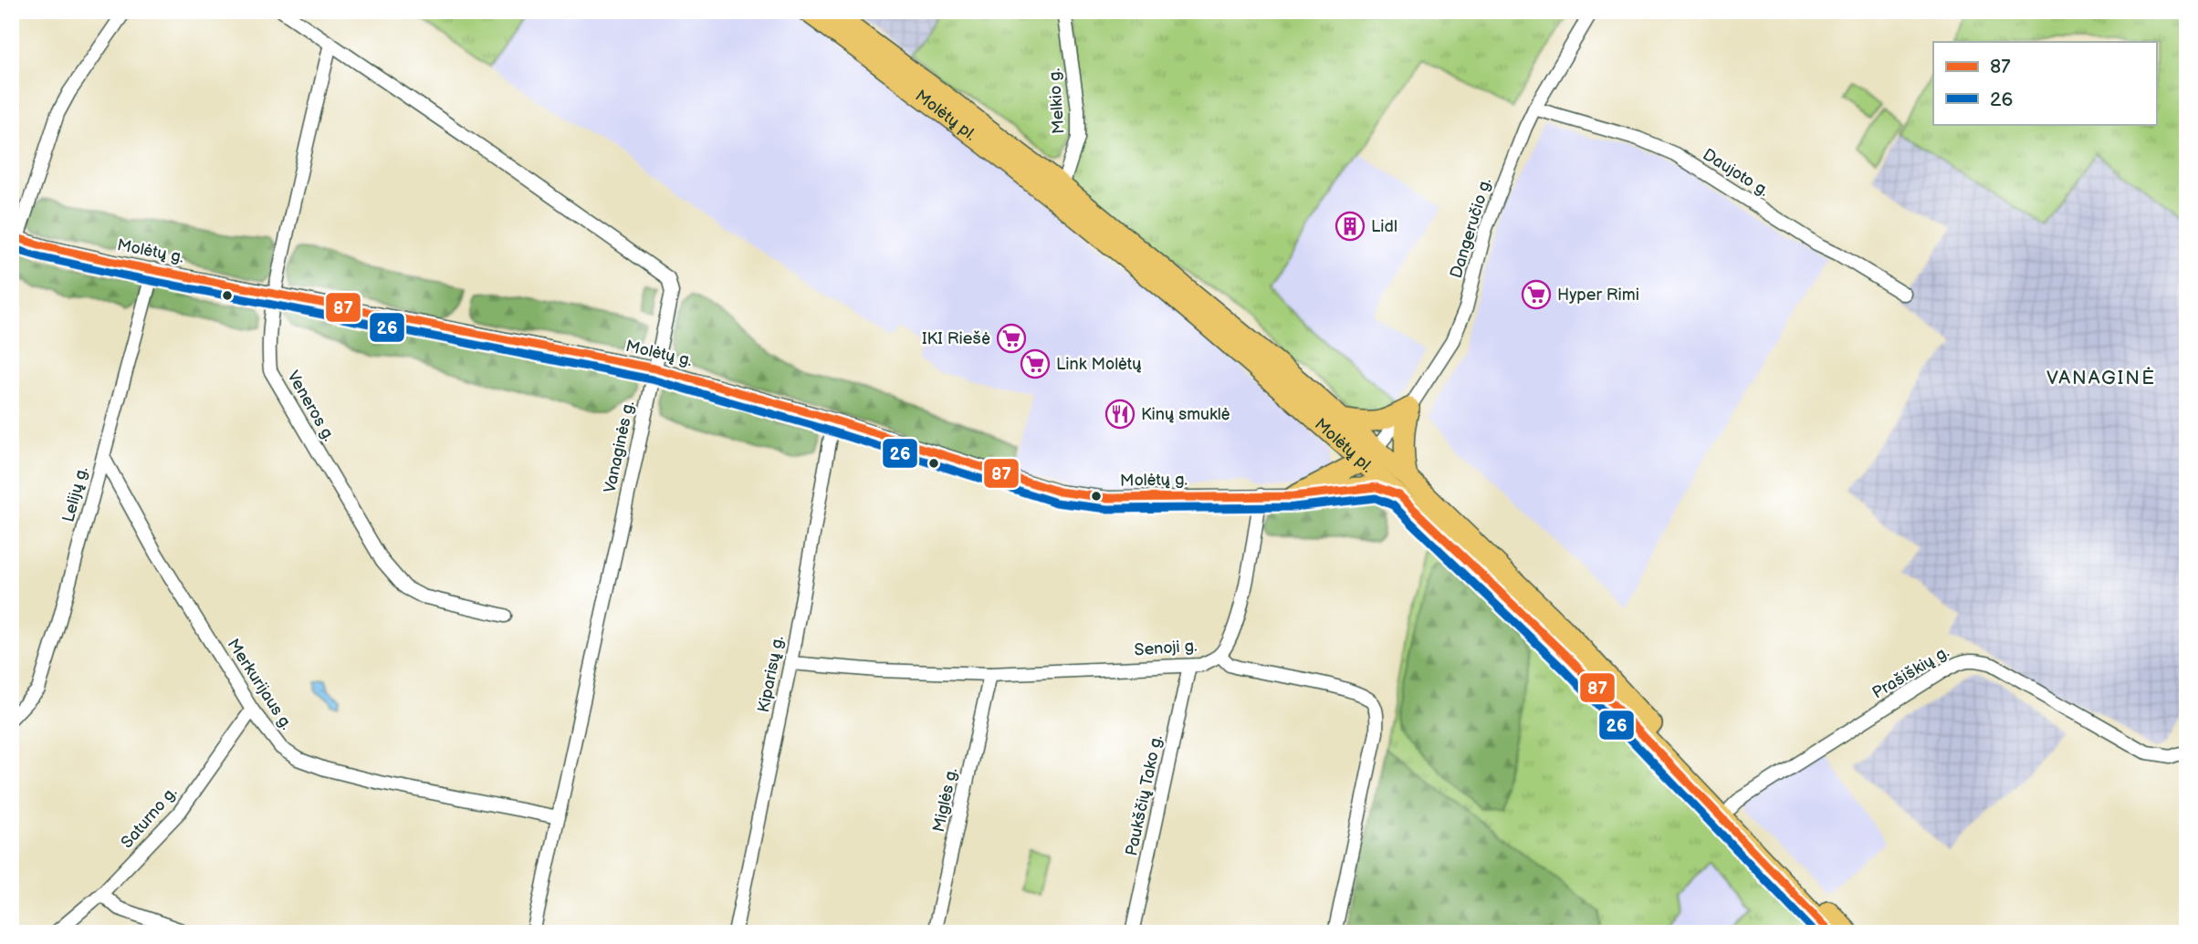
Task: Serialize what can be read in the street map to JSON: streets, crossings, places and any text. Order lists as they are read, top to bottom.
{
  "streets": {
    "highway": ["Molėtų pl."],
    "street": [
      "Melkio g.",
      "Daujoto g.",
      "Dangeručio g.",
      "Molėtų g.",
      "Veneros g.",
      "Vanaginės g.",
      "Lelijų g.",
      "Senoji g.",
      "Prašiškių g.",
      "Kiparisų g.",
      "Merkurijaus g.",
      "Paukščių Tako g.",
      "Miglės g.",
      "Saturno g."
    ]
  },
  "crossings": [
    ["Melkio g.", "Molėtų pl."],
    ["Molėtų pl.", "Dangeručio g."],
    ["Molėtų pl.", "Prašiškių g."],
    ["Daujoto g.", "Dangeručio g."],
    ["Molėtų g.", "Veneros g."],
    ["Molėtų g.", "Vanaginės g."],
    ["Molėtų g.", "Lelijų g."],
    ["Molėtų g.", "Kiparisų g."],
    ["Veneros g.", "Vanaginės g."],
    ["Vanaginės g.", "Merkurijaus g."],
    ["Lelijų g.", "Merkurijaus g."],
    ["Senoji g.", "Kiparisų g."],
    ["Senoji g.", "Paukščių Tako g."],
    ["Senoji g.", "Miglės g."],
    ["Merkurijaus g.", "Saturno g."]
  ],
  "districts": ["VANAGINĖ"],
  "places": {
    "building": ["Lidl"],
    "supermarket": ["Hyper Rimi", "IKI Riešė", "Link Molėtų"],
    "restaurant": ["Kinų smuklė"]
  },
  "lines": ["transit line 87", "transit line 26"],
  "legend": ["87", "26"]
}
